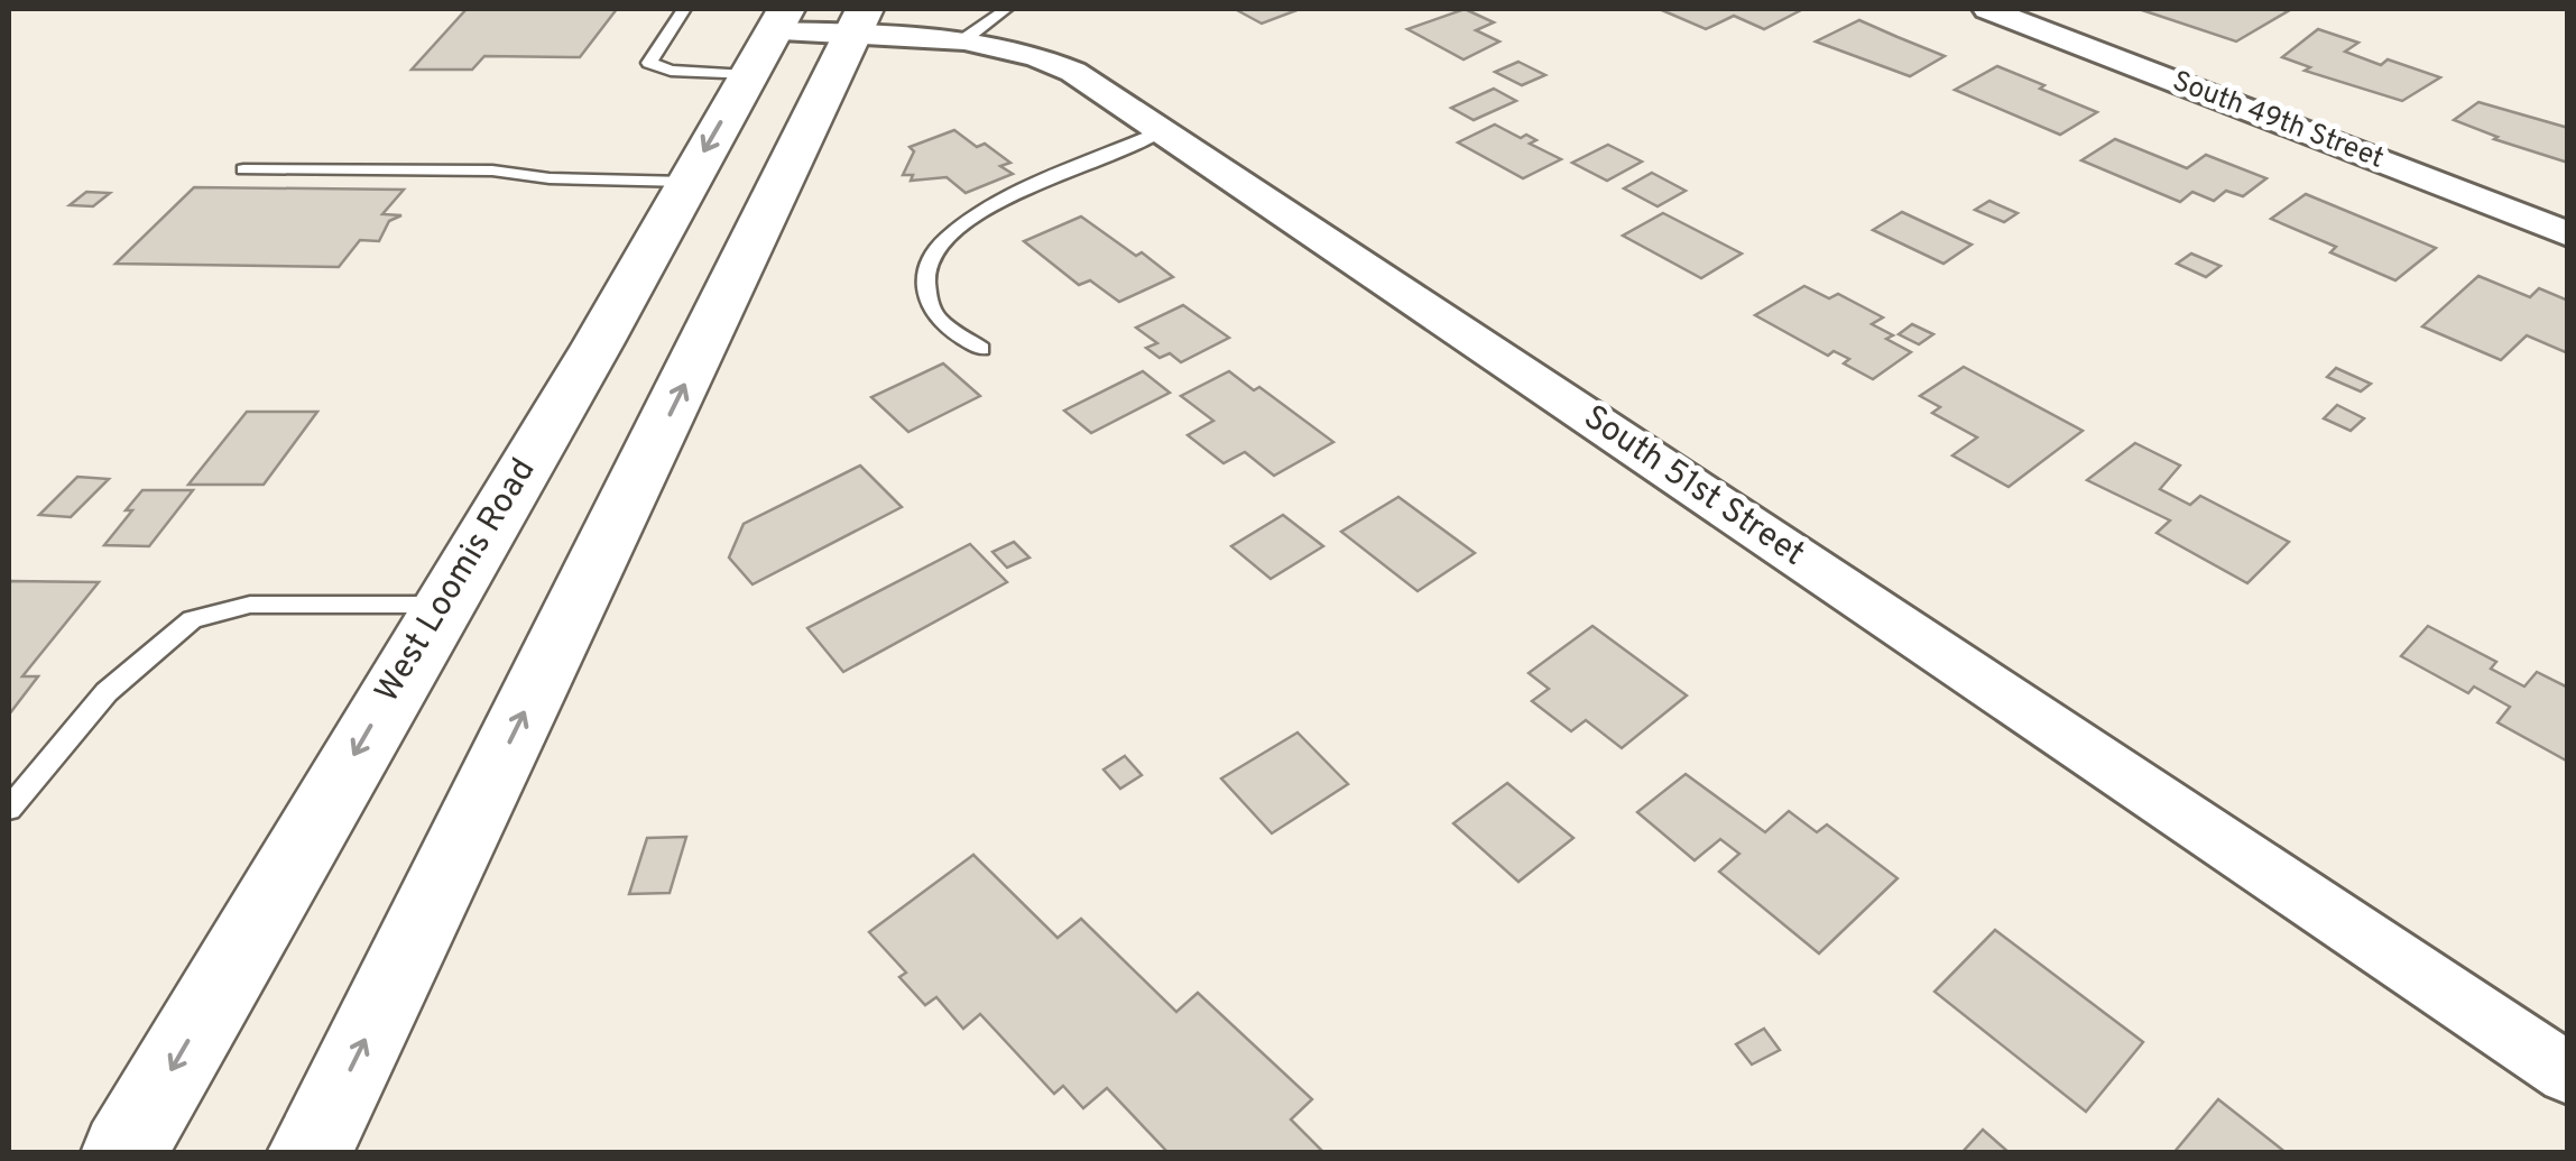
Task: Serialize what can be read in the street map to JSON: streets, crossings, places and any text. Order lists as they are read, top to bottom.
{
  "streets": {
    "main road": ["West Loomis Road"],
    "street": ["South 49th Street", "South 51st Street"]
  },
  "crossings": [
    ["South 51st Street", "West Loomis Road"]
  ]
}
